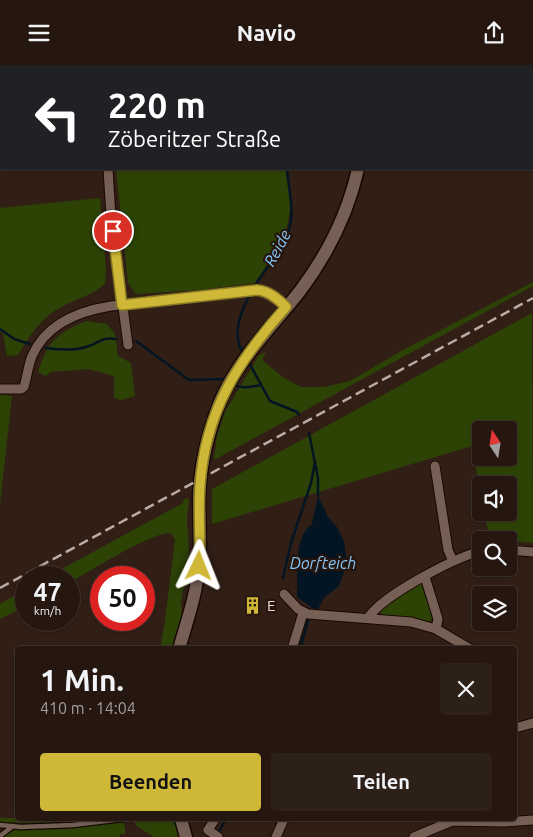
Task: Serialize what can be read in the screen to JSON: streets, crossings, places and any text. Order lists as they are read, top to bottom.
{
  "water": ["Reide", "Dorfteich"],
  "places": {
    "building": ["E"]
  },
  "north": "top",
  "page": {
    "header": "Navio",
    "turn": ["220 m", "Zöberitzer Straße"],
    "speed": "47 km/h",
    "limit": "50",
    "heading": ["1 Min.", "410 m · 14:04"],
    "buttons": ["Beenden", "Teilen"]
  }
}
